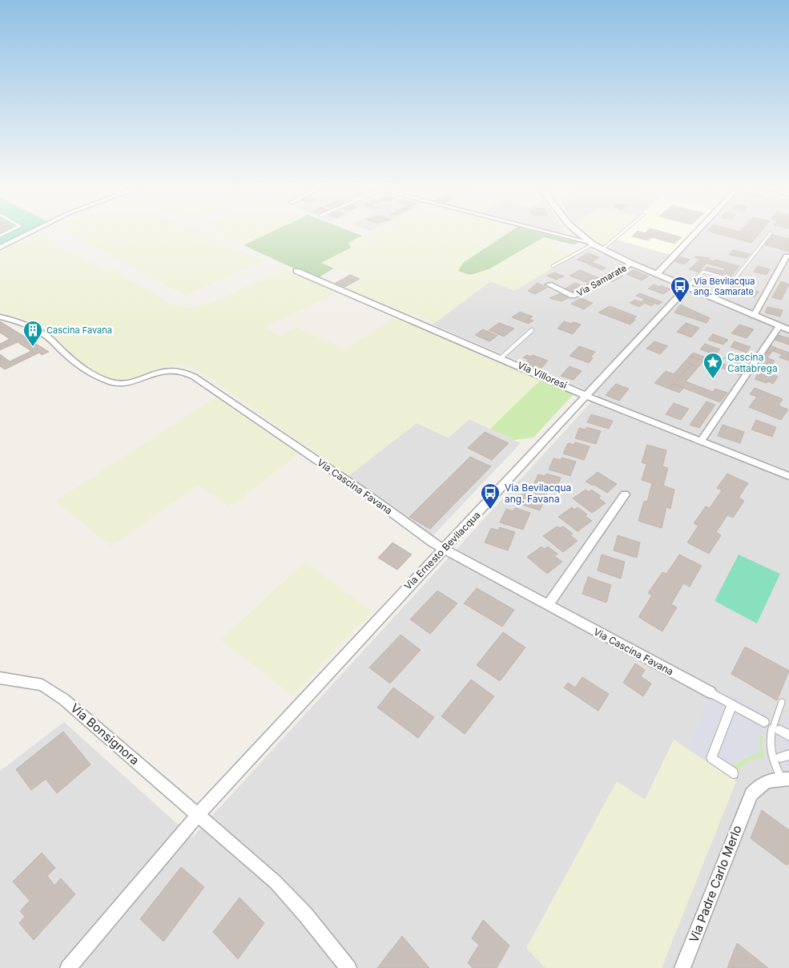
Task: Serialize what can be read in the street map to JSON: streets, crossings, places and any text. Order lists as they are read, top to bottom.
{
  "streets": {
    "street": [
      "Via Samarate",
      "Via Villoresi",
      "Via Cascina Favana",
      "Via Ernesto Bevilacqua",
      "Via Bonsignora",
      "Via Padre Carlo Merlo"
    ]
  },
  "crossings": [
    ["Via Samarate", "Via Ernesto Bevilacqua"],
    ["Via Villoresi", "Via Ernesto Bevilacqua"],
    ["Via Cascina Favana", "Via Ernesto Bevilacqua"],
    ["Via Ernesto Bevilacqua", "Via Bonsignora"]
  ],
  "places": {
    "bus stop": ["Via Bevilacqua ang. Samarate", "Via Bevilacqua ang. Favana"],
    "building": ["Cascina Favana"],
    "place": ["Cascina Cattabrega"]
  }
}
